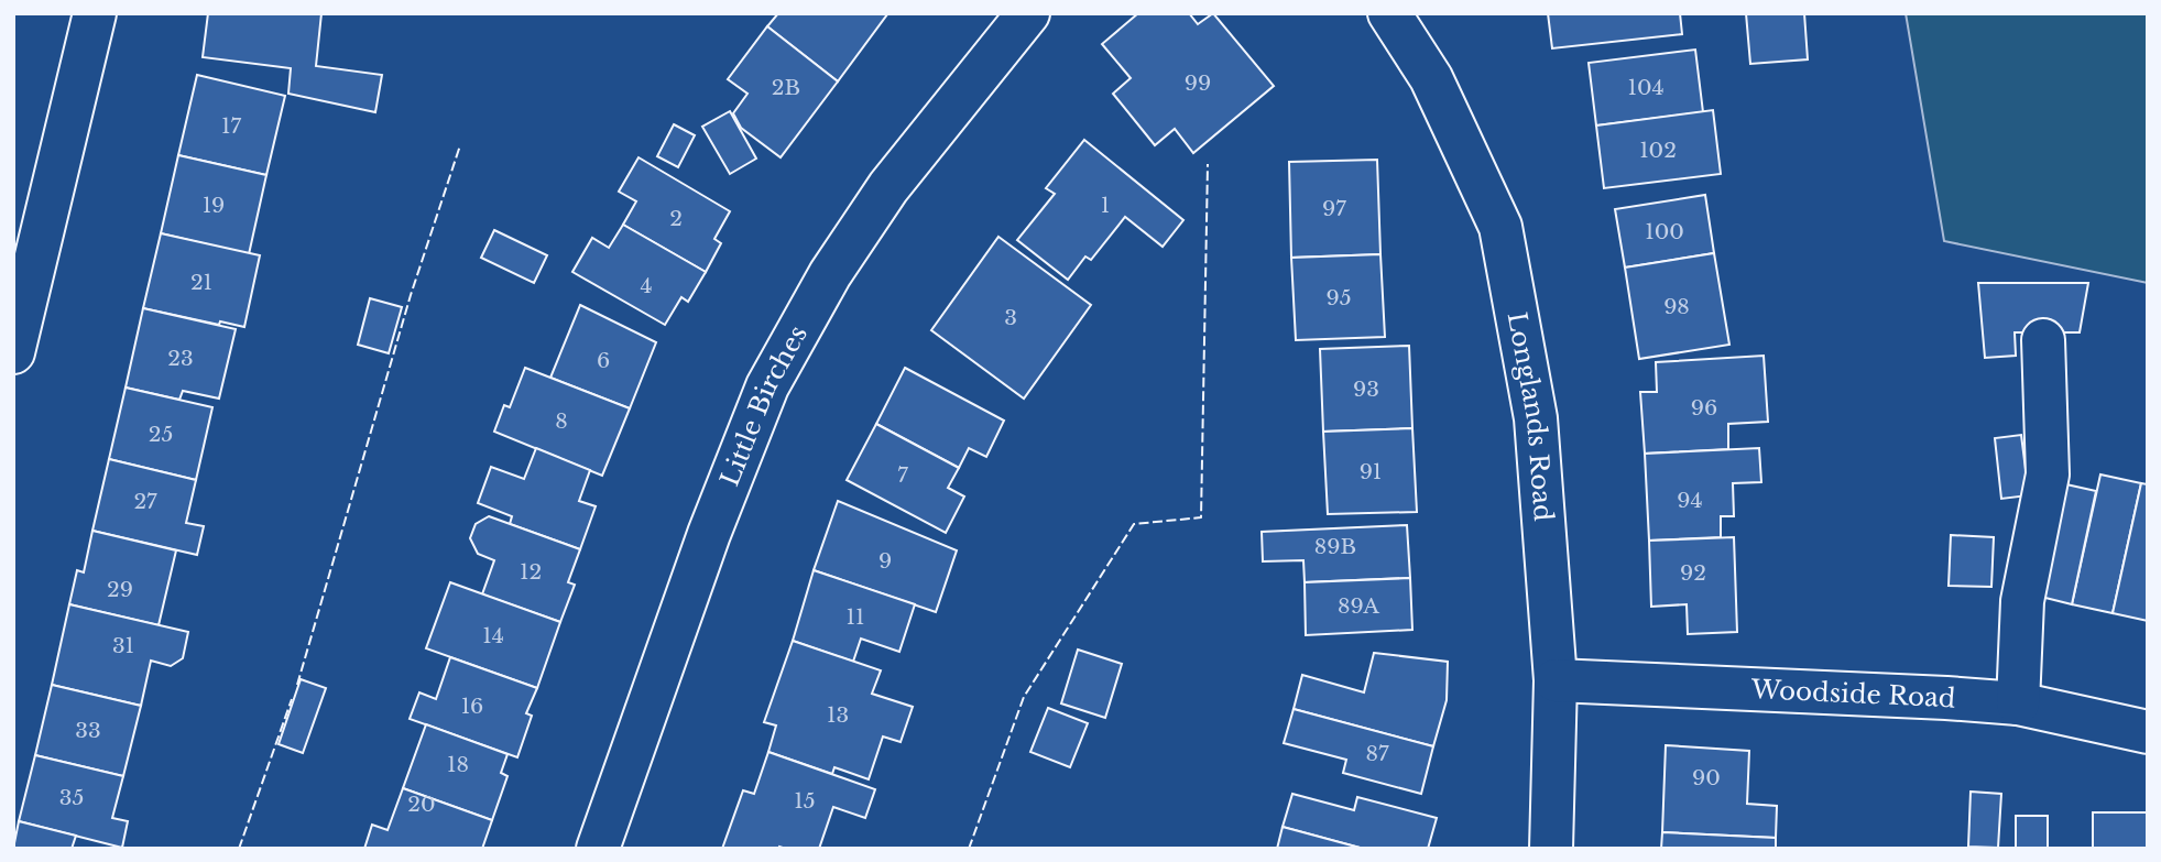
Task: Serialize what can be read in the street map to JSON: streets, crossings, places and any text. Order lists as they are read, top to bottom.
{
  "streets": {
    "street": ["Little Birches", "Longlands Road", "Woodside Road"]
  },
  "crossings": [
    ["Longlands Road", "Woodside Road"]
  ],
  "house_numbers": [
    "99",
    "2B",
    "104",
    "17",
    "102",
    "19",
    "1",
    "97",
    "2",
    "100",
    "21",
    "4",
    "95",
    "98",
    "3",
    "23",
    "6",
    "93",
    "96",
    "8",
    "25",
    "91",
    "7",
    "94",
    "27",
    "89B",
    "9",
    "12",
    "92",
    "29",
    "89A",
    "11",
    "14",
    "31",
    "16",
    "13",
    "33",
    "87",
    "18",
    "90",
    "35",
    "15",
    "20"
  ]
}
